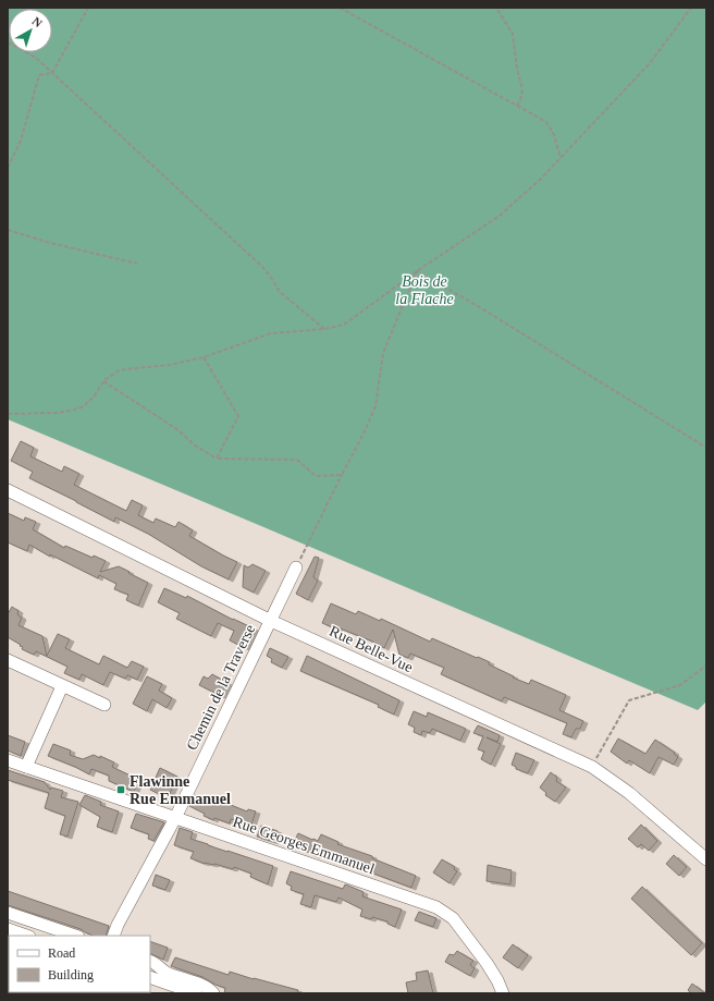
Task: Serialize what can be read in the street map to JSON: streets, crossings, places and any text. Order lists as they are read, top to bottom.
{
  "streets": {
    "street": ["Rue Belle-Vue", "Chemin de la Traverse", "Rue Georges Emmanuel"]
  },
  "crossings": [
    ["Rue Belle-Vue", "Chemin de la Traverse"],
    ["Chemin de la Traverse", "Rue Georges Emmanuel"]
  ],
  "parks": ["Bois de la Flache"],
  "places": {
    "transit": ["Flawinne Rue Emmanuel"]
  },
  "legend": ["Road", "Building"],
  "north": "top right"
}
